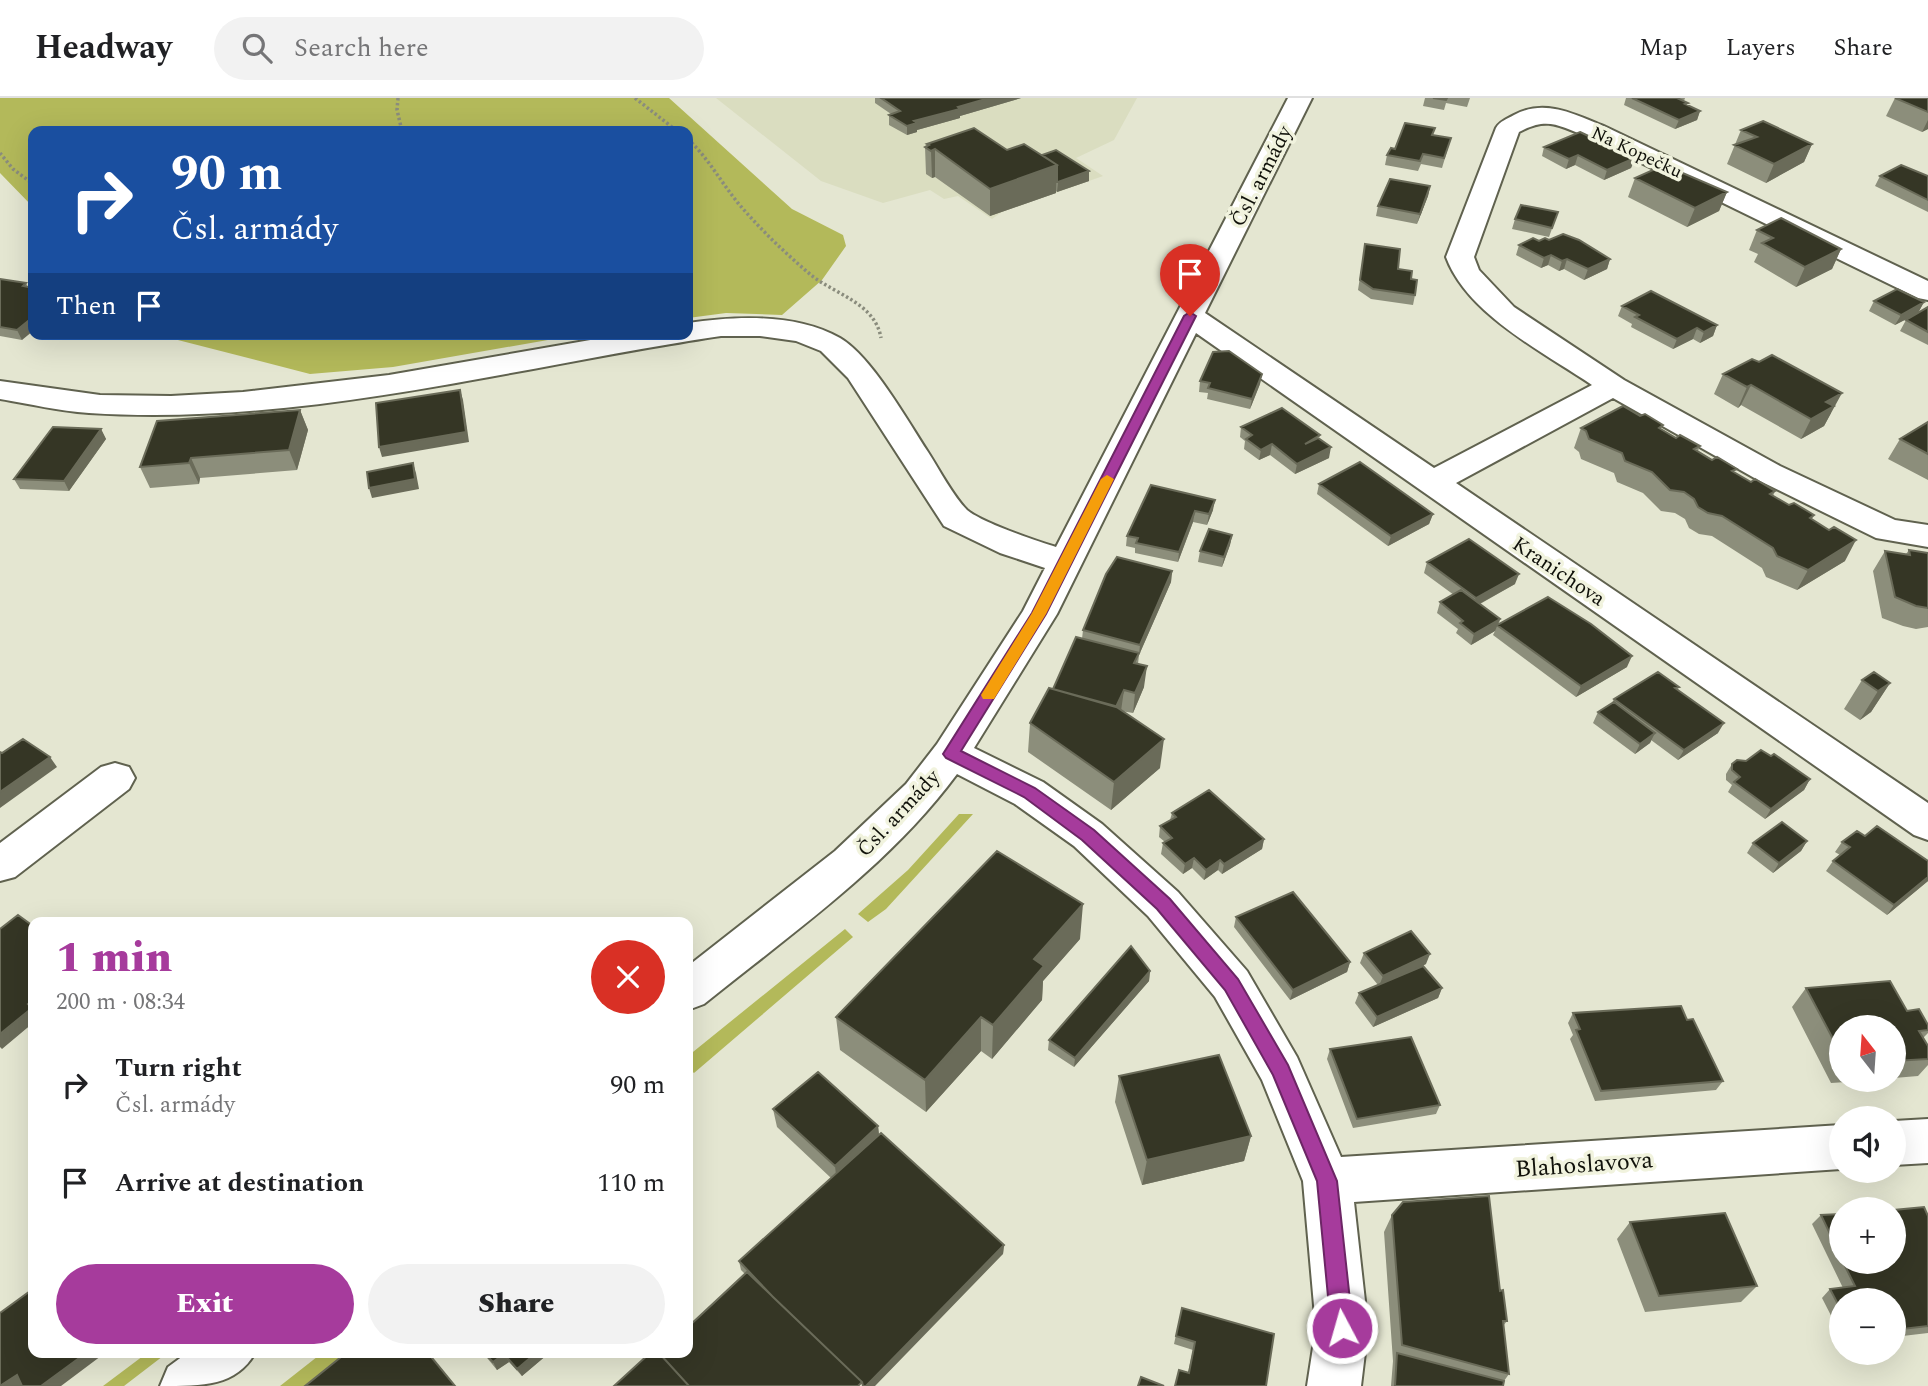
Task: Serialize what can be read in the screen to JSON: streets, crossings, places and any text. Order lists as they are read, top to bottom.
{
  "streets": {
    "street": [
      "Na Kopečku",
      "Čsl. armády",
      "Kranichova",
      "Blahoslavova"
    ]
  },
  "crossings": [
    ["Čsl. armády", "Kranichova"]
  ],
  "north": "top",
  "page": {
    "header": "Headway",
    "search": "Search here",
    "nav": ["Map", "Layers", "Share"],
    "turn": ["90 m", "Čsl. armády"],
    "then": "Then",
    "heading": ["1 min", "200 m · 08:34"],
    "map_buttons": ["+", "−"],
    "list": [
      {
        "name": "Turn right",
        "note": "Čsl. armády",
        "value": "90 m"
      },
      {
        "name": "Arrive at destination",
        "value": "110 m"
      }
    ],
    "buttons": ["Exit", "Share"]
  }
}
